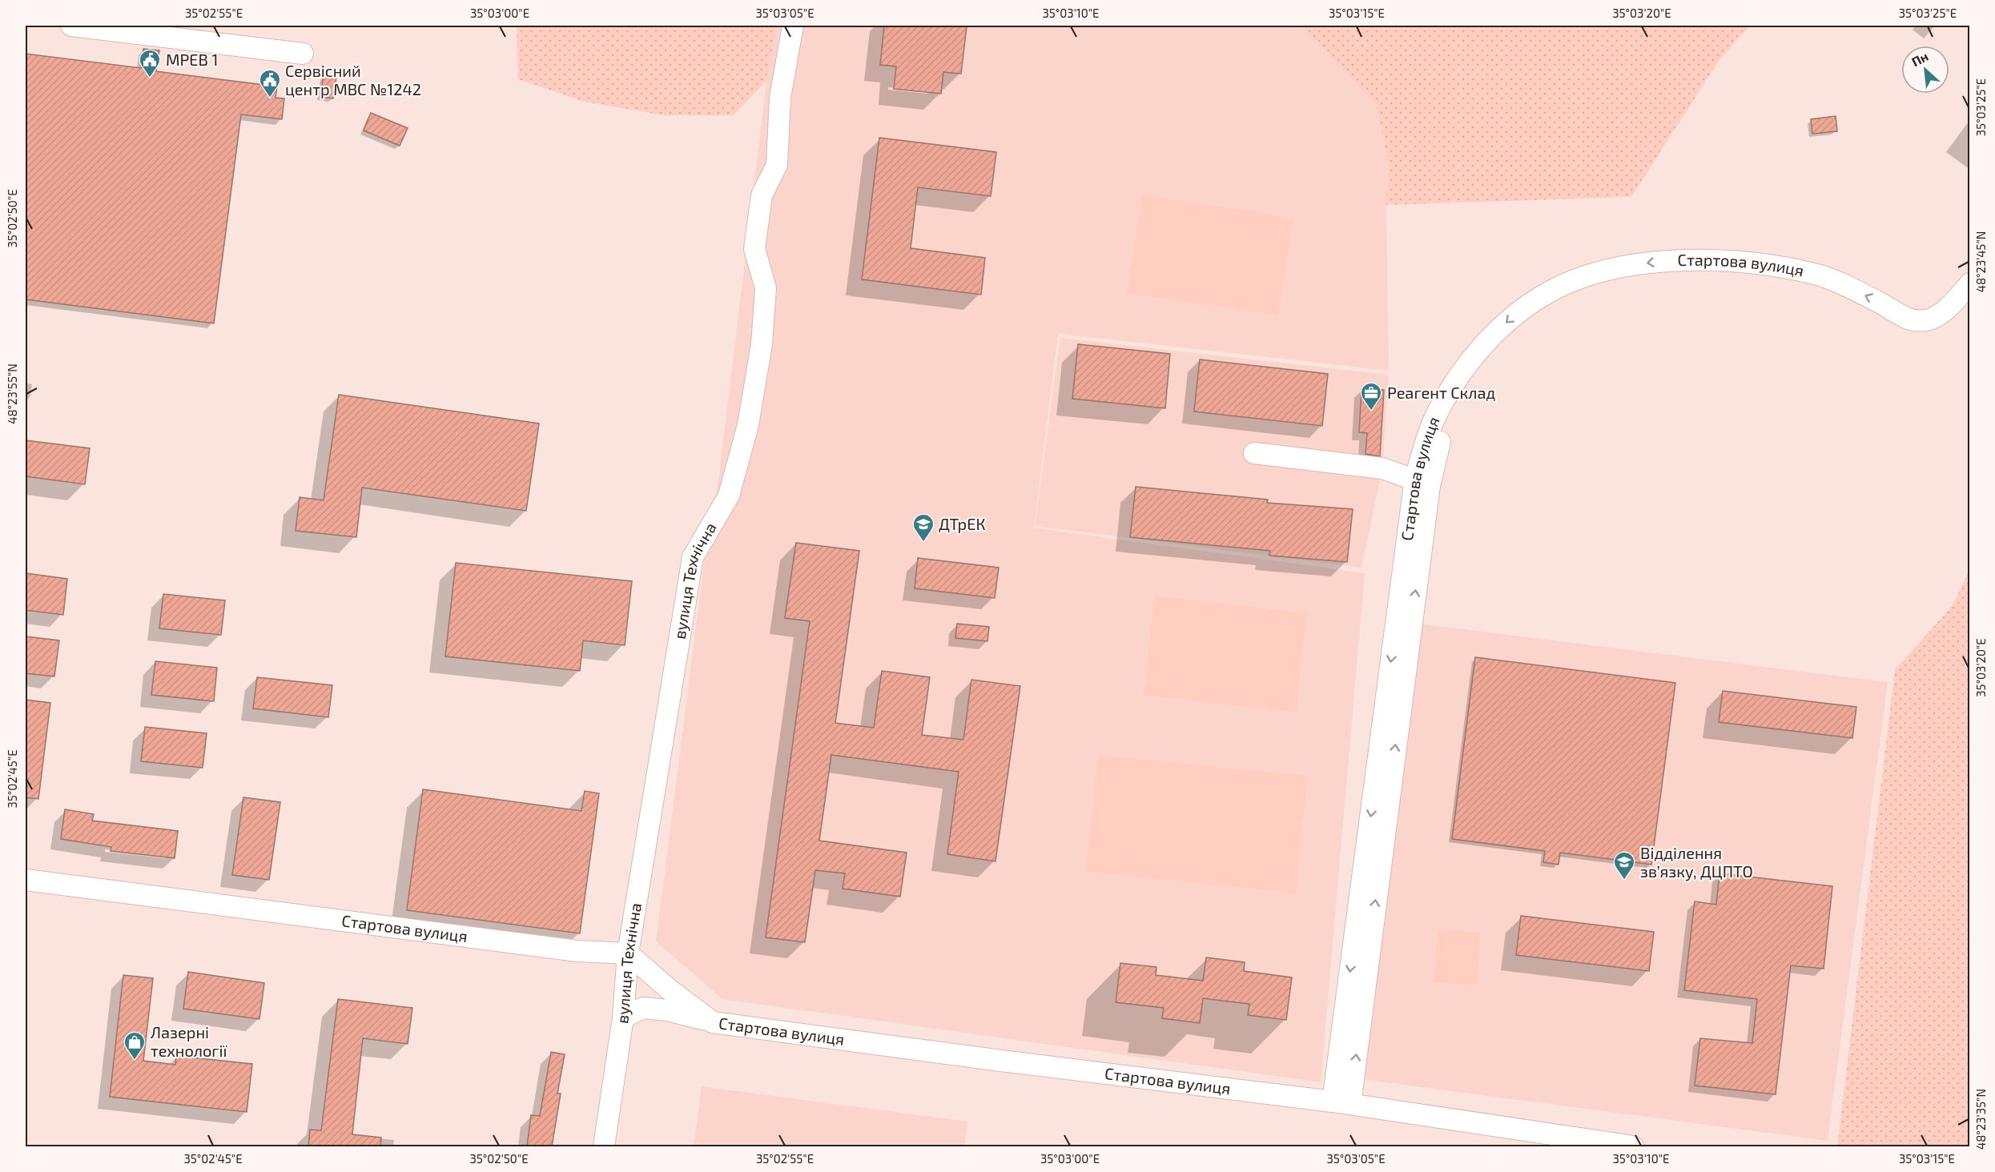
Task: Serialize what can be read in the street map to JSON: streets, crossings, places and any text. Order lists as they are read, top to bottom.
{
  "streets": {
    "street": ["Стартова вулиця", "вулиця Технічна"]
  },
  "crossings": [
    ["Стартова вулиця", "вулиця Технічна"]
  ],
  "places": {
    "public building": ["МРЕВ 1", "Сервісний центр МВС №1242"],
    "office": ["Реагент Склад"],
    "school or university": ["ДТрЕК", "Відділення зв’язку, ДЦПТО"],
    "shop": ["Лазерні технології"]
  },
  "north": "top left",
  "coordinates": [
    "35°02'55\"E",
    "35°03'00\"E",
    "35°03'05\"E",
    "35°03'10\"E",
    "35°03'15\"E",
    "35°03'20\"E",
    "35°03'25\"E",
    "35°02'50\"E",
    "48°23'45\"N",
    "48°23'55\"N",
    "35°02'45\"E",
    "48°23'35\"N"
  ]
}
